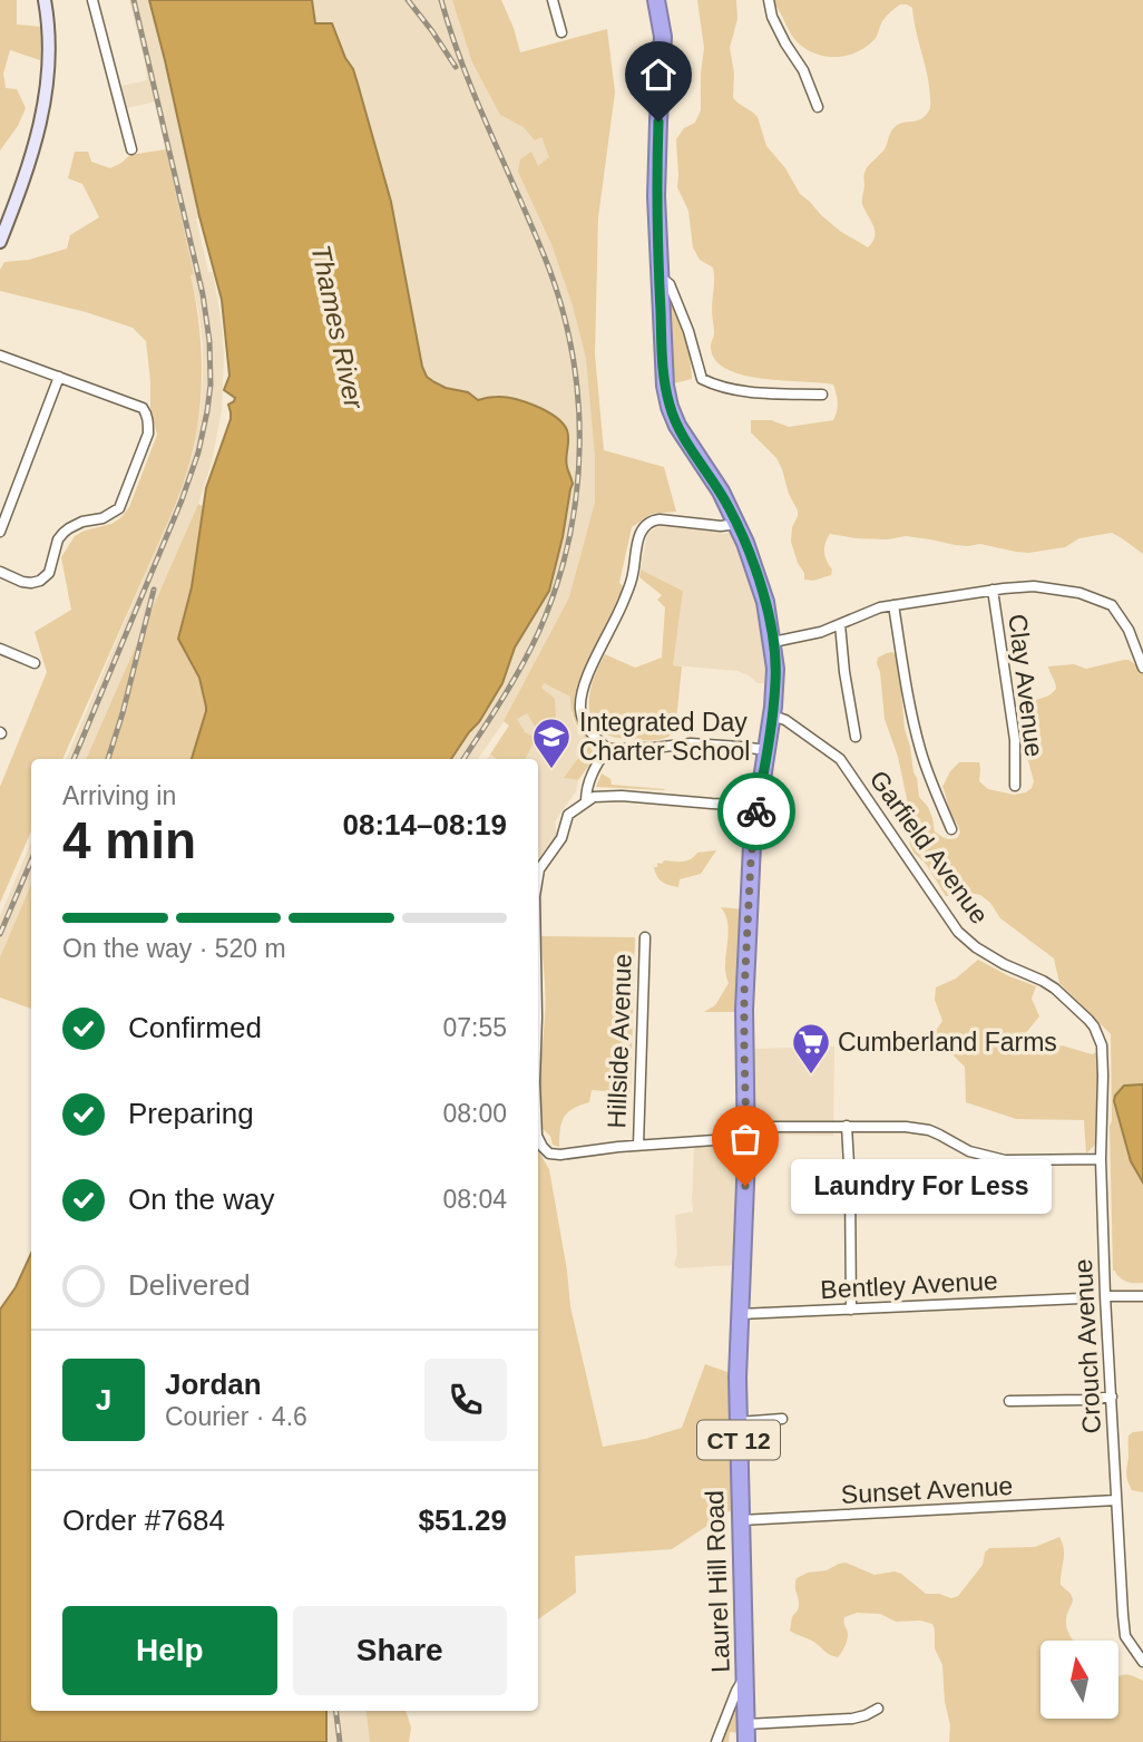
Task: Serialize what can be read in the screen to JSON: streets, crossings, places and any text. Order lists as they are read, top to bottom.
{
  "streets": {
    "highway": ["CT 12", "Laurel Hill Road"],
    "street": [
      "Clay Avenue",
      "Garfield Avenue",
      "Hillside Avenue",
      "Bentley Avenue",
      "Crouch Avenue",
      "Sunset Avenue"
    ]
  },
  "crossings": [
    ["Garfield Avenue", "Crouch Avenue"],
    ["Garfield Avenue", "CT 12"],
    ["Bentley Avenue", "Laurel Hill Road"],
    ["Crouch Avenue", "Sunset Avenue"],
    ["CT 12", "Laurel Hill Road"],
    ["Sunset Avenue", "Laurel Hill Road"]
  ],
  "water": ["Thames River"],
  "places": {
    "school or university": ["Integrated Day Charter School"],
    "supermarket": ["Cumberland Farms"],
    "other": ["Laundry For Less"]
  },
  "north": "top",
  "page": {
    "heading": ["4 min", "Arriving in", "08:14–08:19"],
    "panel": [
      "Jordan",
      "Courier · 4.6",
      "Order #7684",
      "$51.29"
    ],
    "bar": "On the way · 520 m",
    "list": [
      ["Confirmed", "07:55"],
      ["Preparing", "08:00"],
      ["On the way", "08:04"],
      "Delivered"
    ],
    "bubble": "Laundry For Less",
    "round": "J",
    "buttons": ["Help", "Share"]
  }
}
